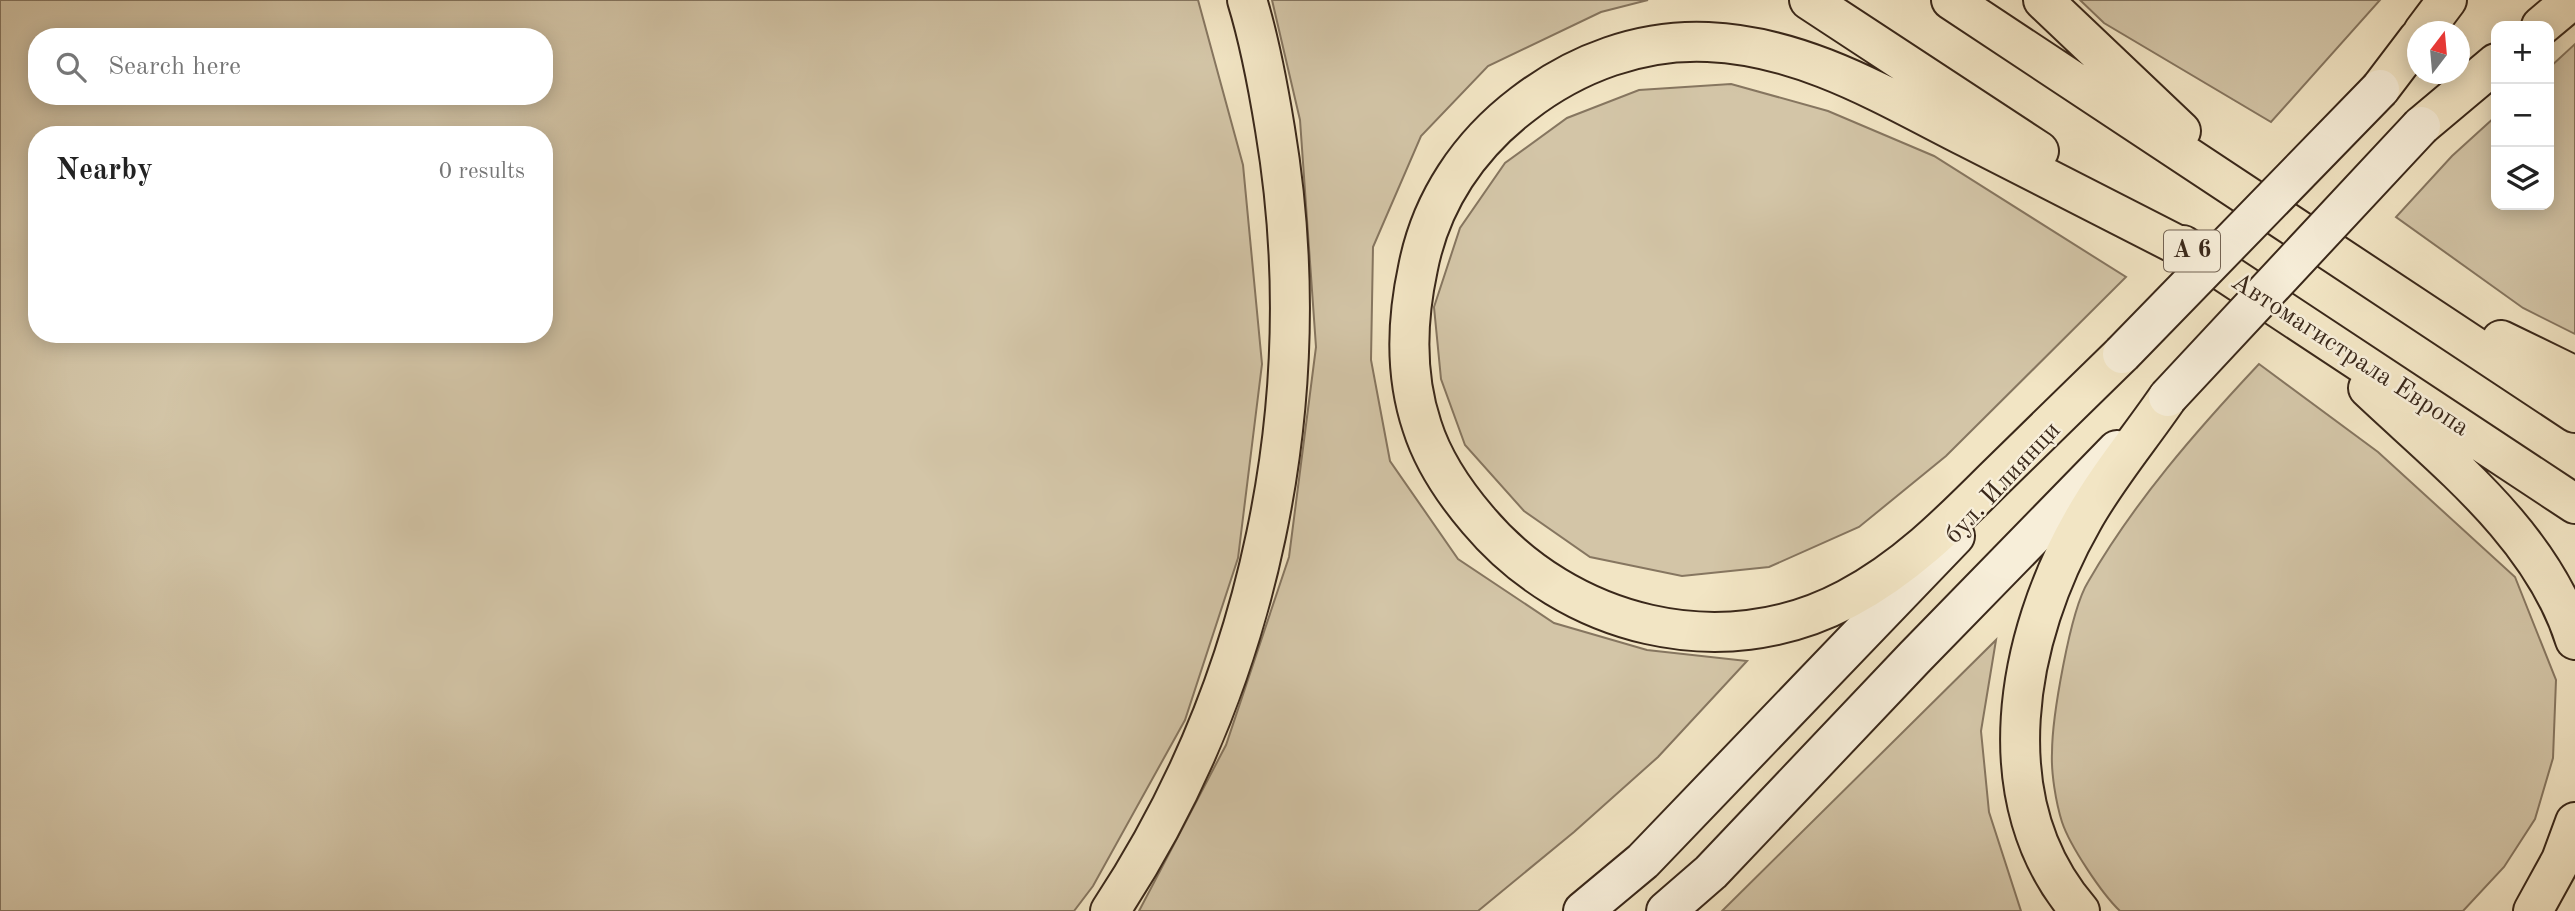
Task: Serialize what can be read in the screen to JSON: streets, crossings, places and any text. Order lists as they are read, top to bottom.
{
  "streets": {
    "highway": ["A 6", "Автомагистрала Европа"],
    "street": ["бул. Илиянци"]
  },
  "north": "top",
  "page": {
    "map_buttons": ["+", "−"],
    "search": "Search here",
    "heading": ["Nearby", "0 results"]
  }
}
